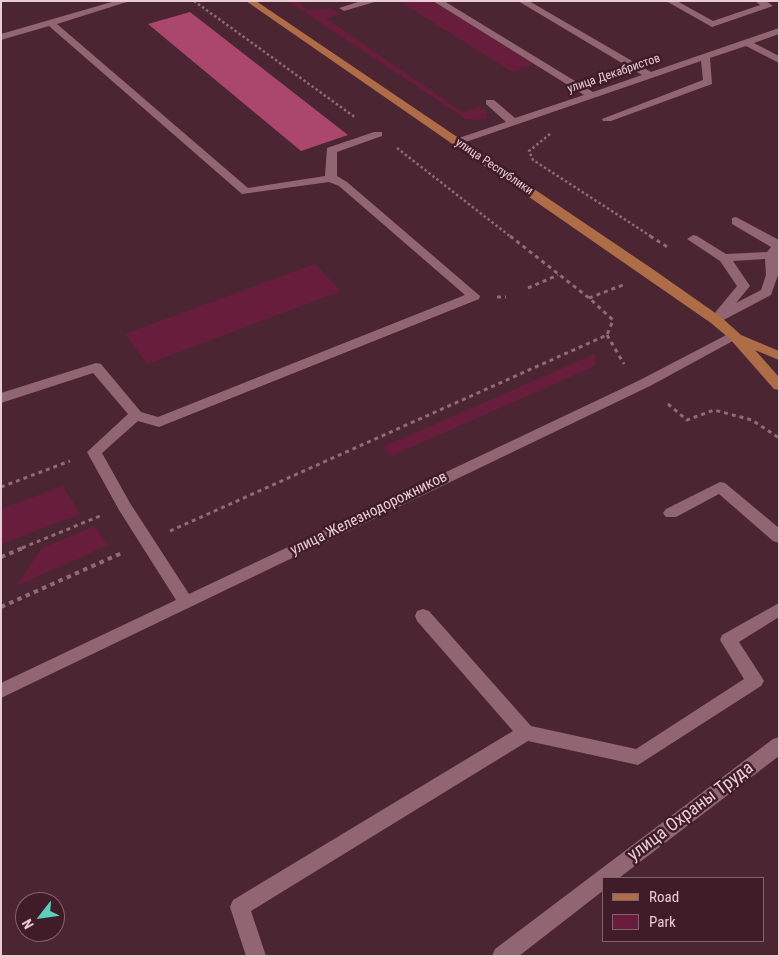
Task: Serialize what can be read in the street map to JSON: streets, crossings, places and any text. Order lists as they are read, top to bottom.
{
  "streets": {
    "main road": ["улица Республики"],
    "street": ["улица Декабристов", "улица Железнодорожников", "улица Охраны Труда"]
  },
  "crossings": [
    ["улица Декабристов", "улица Республики"],
    ["улица Республики", "улица Железнодорожников"]
  ],
  "legend": ["Road", "Park"],
  "north": "bottom left"
}
